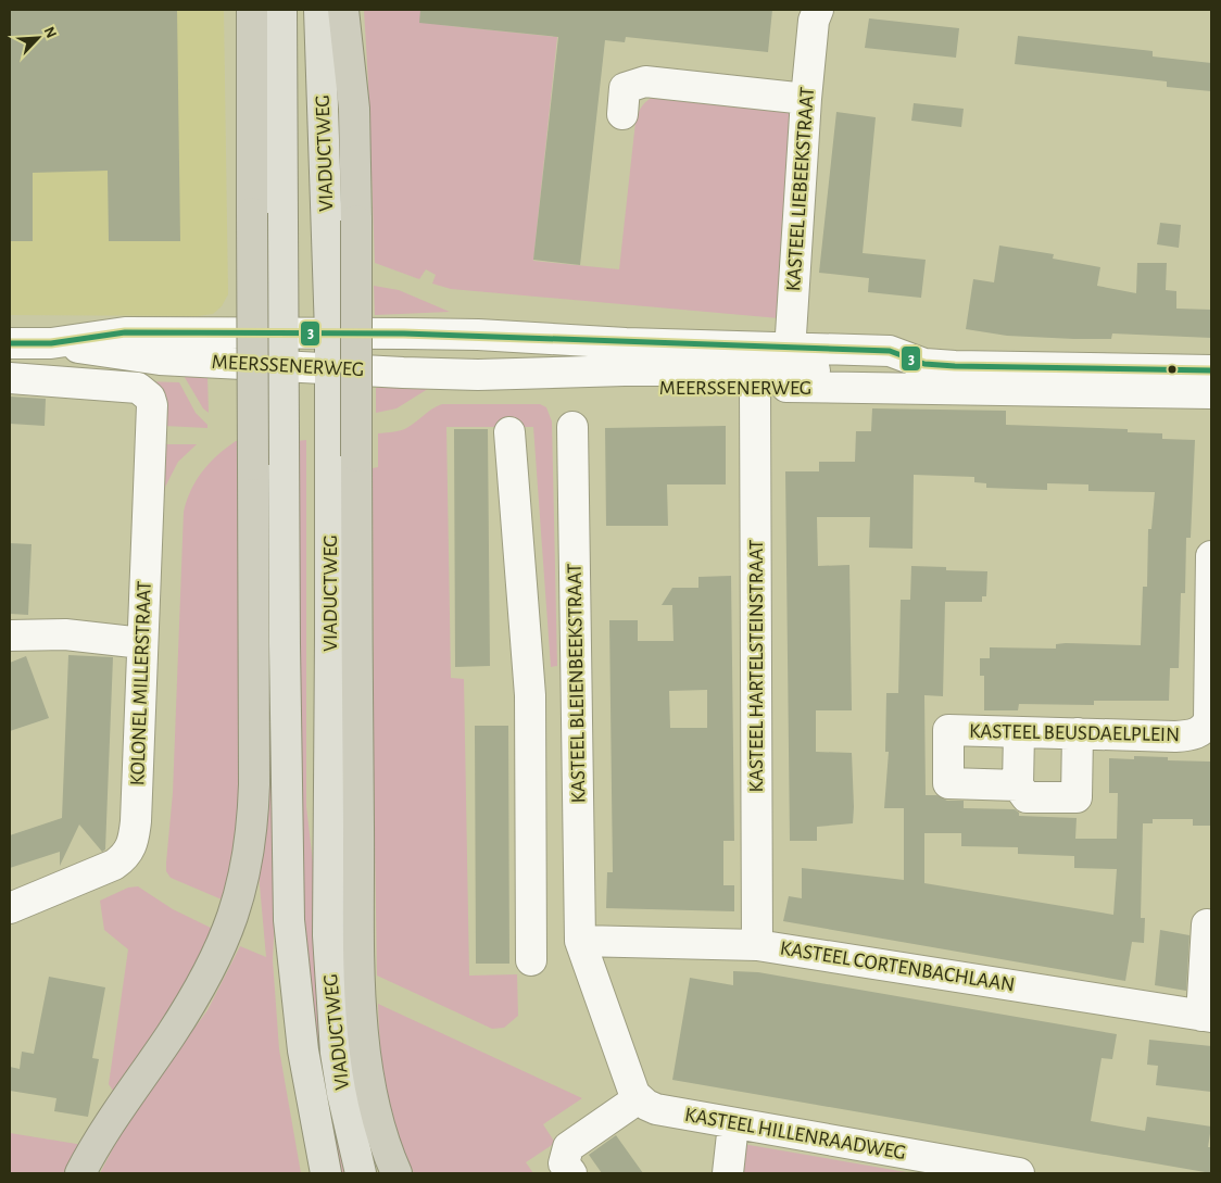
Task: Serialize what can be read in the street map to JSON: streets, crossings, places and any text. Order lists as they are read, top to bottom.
{
  "streets": {
    "main road": ["VIADUCTWEG"],
    "street": [
      "KASTEEL LIEBEEKSTRAAT",
      "MEERSSENERWEG",
      "KASTEEL HARTELSTEINSTRAAT",
      "KOLONEL MILLERSTRAAT",
      "KASTEEL BLEIENBEEKSTRAAT",
      "KASTEEL BEUSDAELPLEIN",
      "KASTEEL CORTENBACHLAAN",
      "KASTEEL HILLENRAADWEG"
    ]
  },
  "crossings": [
    ["VIADUCTWEG", "MEERSSENERWEG"],
    ["KASTEEL LIEBEEKSTRAAT", "MEERSSENERWEG"],
    ["MEERSSENERWEG", "KASTEEL HARTELSTEINSTRAAT"],
    ["KASTEEL HARTELSTEINSTRAAT", "KASTEEL CORTENBACHLAAN"],
    ["KASTEEL BLEIENBEEKSTRAAT", "KASTEEL CORTENBACHLAAN"]
  ],
  "lines": ["transit line 3"],
  "north": "top right"
}
